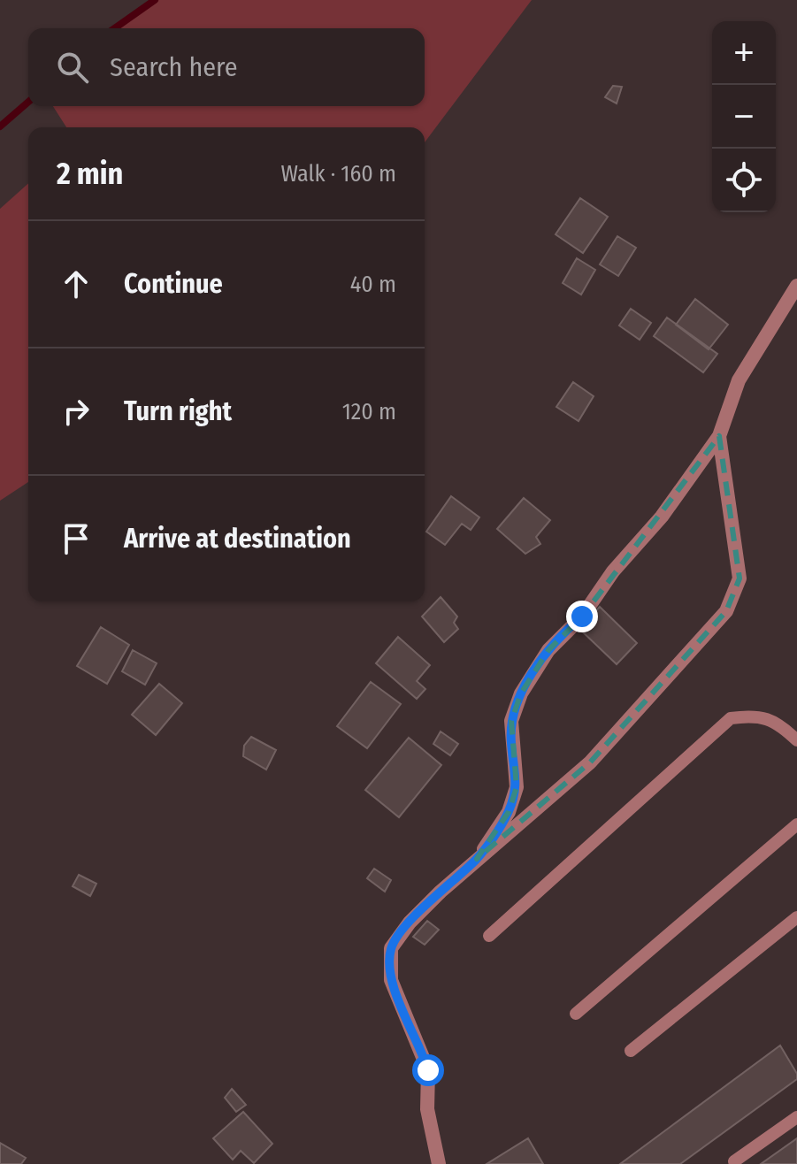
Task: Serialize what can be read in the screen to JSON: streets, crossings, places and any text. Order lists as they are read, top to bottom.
{
  "page": {
    "map_buttons": ["+", "−"],
    "search": "Search here",
    "heading": ["2 min", "Walk · 160 m"],
    "list": [
      ["Continue", "40 m"],
      ["Turn right", "120 m"],
      "Arrive at destination"
    ]
  }
}
